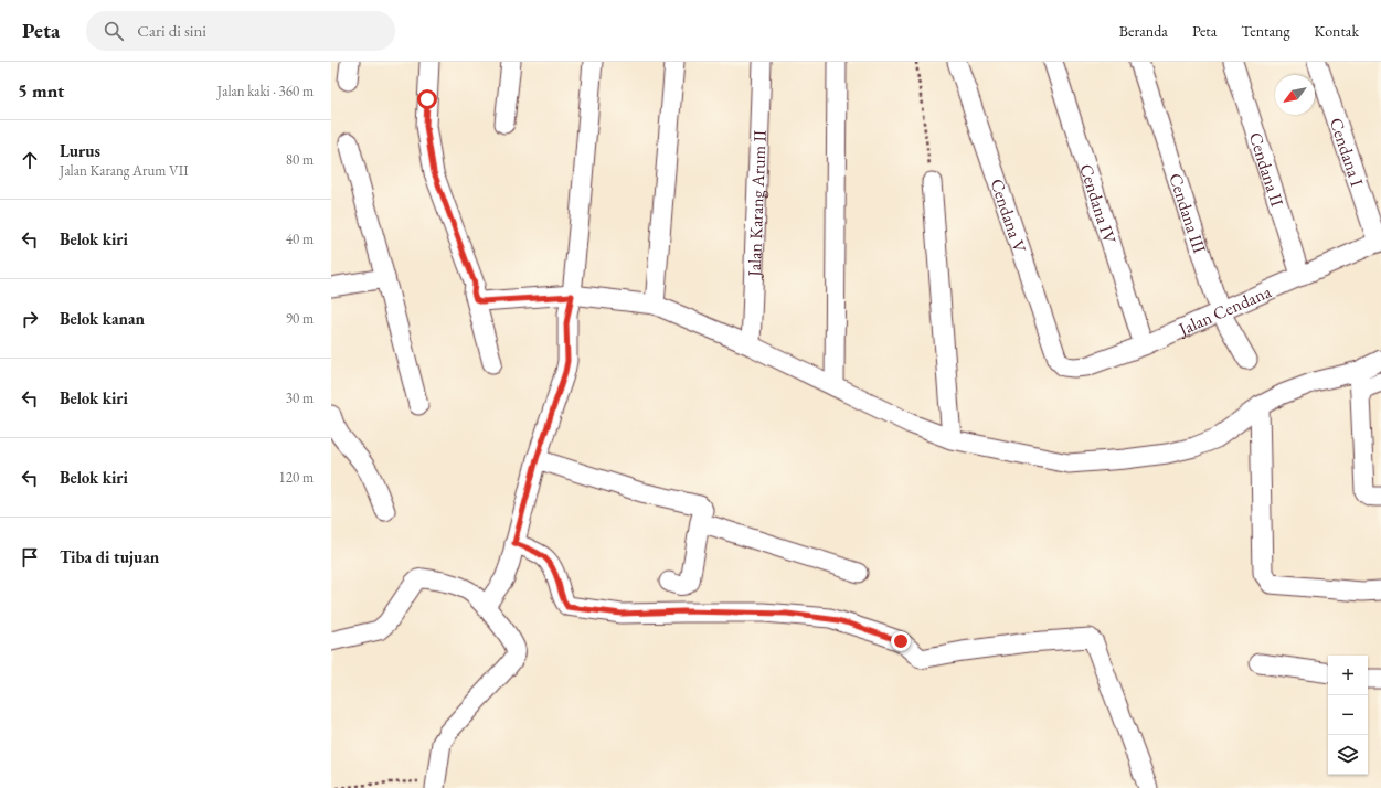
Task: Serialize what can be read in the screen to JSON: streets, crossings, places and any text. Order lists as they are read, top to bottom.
{
  "streets": {
    "street": [
      "Cendana I",
      "Cendana II",
      "Jalan Karang Arum II",
      "Cendana IV",
      "Cendana III",
      "Cendana V",
      "Jalan Cendana"
    ]
  },
  "crossings": [
    ["Cendana I", "Jalan Cendana"],
    ["Cendana II", "Jalan Cendana"],
    ["Cendana IV", "Jalan Cendana"],
    ["Cendana III", "Jalan Cendana"],
    ["Cendana V", "Jalan Cendana"]
  ],
  "north": "bottom left",
  "page": {
    "header": "Peta",
    "search": "Cari di sini",
    "nav": [
      "Beranda",
      "Peta",
      "Tentang",
      "Kontak"
    ],
    "heading": ["5 mnt", "Jalan kaki · 360 m"],
    "list": [
      ["Lurus", "Jalan Karang Arum VII", "80 m"],
      ["Belok kiri", "40 m"],
      ["Belok kanan", "90 m"],
      ["Belok kiri", "30 m"],
      ["Belok kiri", "120 m"],
      "Tiba di tujuan"
    ],
    "map_buttons": ["+", "−"]
  }
}
